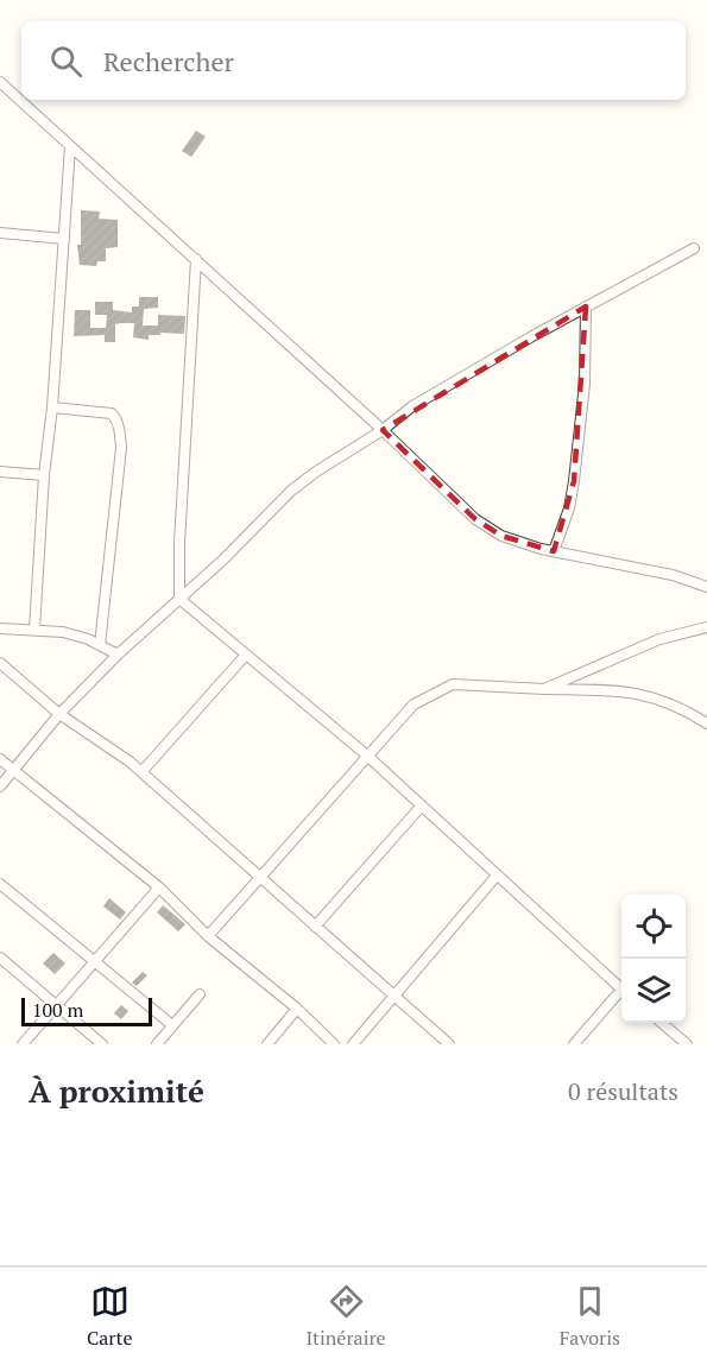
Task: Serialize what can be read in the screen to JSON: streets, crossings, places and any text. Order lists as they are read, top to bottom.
{
  "scale_bar": "100 m",
  "page": {
    "search": "Rechercher",
    "scale": "100 m",
    "heading": ["À proximité", "0 résultats"],
    "nav": ["Carte", "Itinéraire", "Favoris"]
  }
}
